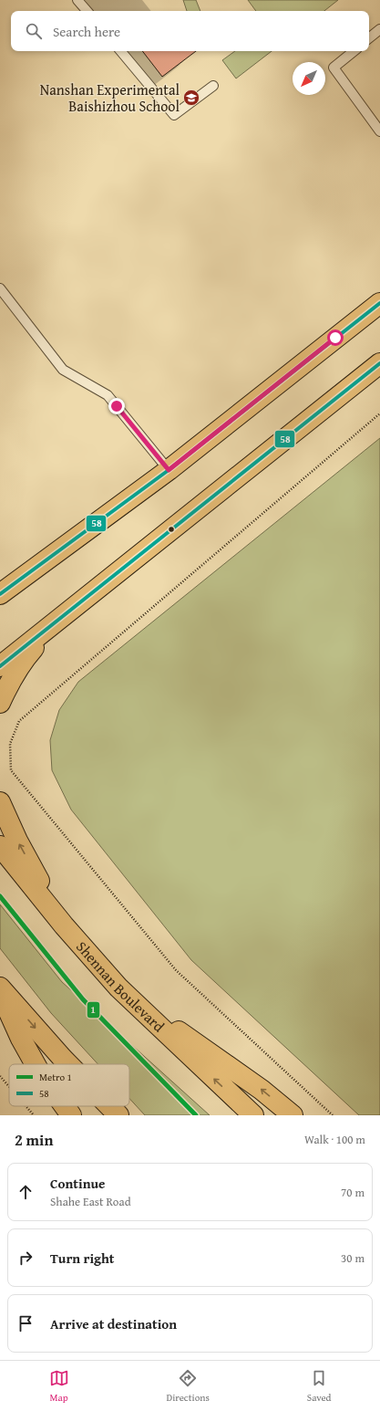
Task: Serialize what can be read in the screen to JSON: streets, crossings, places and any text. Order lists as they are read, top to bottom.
{
  "streets": {
    "main road": ["Shennan Boulevard"]
  },
  "places": {
    "school or university": ["Nanshan Experimental Baishizhou School"]
  },
  "lines": ["transit line 58", "metro line 1"],
  "legend": ["Metro 1", "58"],
  "north": "bottom left",
  "page": {
    "search": "Search here",
    "heading": ["2 min", "Walk · 100 m"],
    "list": [
      ["Continue", "Shahe East Road", "70 m"],
      ["Turn right", "30 m"],
      "Arrive at destination"
    ],
    "nav": ["Map", "Directions", "Saved"]
  }
}
